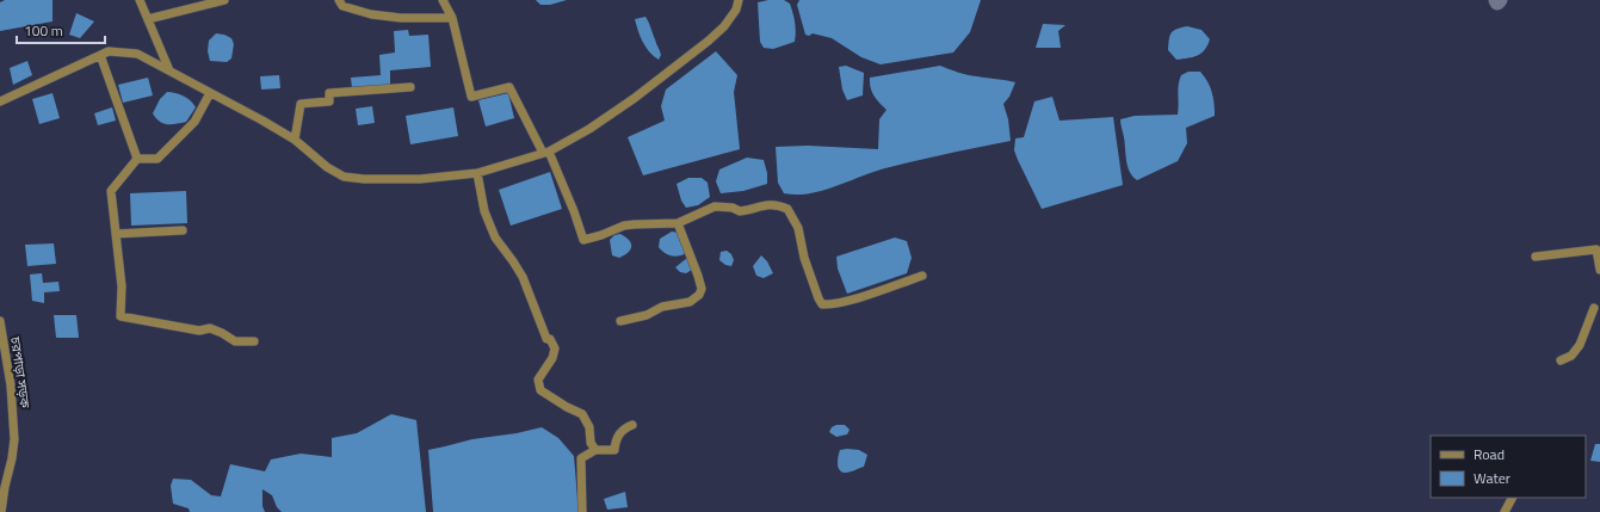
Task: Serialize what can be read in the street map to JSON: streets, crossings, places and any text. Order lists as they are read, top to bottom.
{
  "streets": {
    "street": ["চরপাড়া সড়ক"]
  },
  "legend": ["Road", "Water"],
  "scale_bar": "100 m"
}
